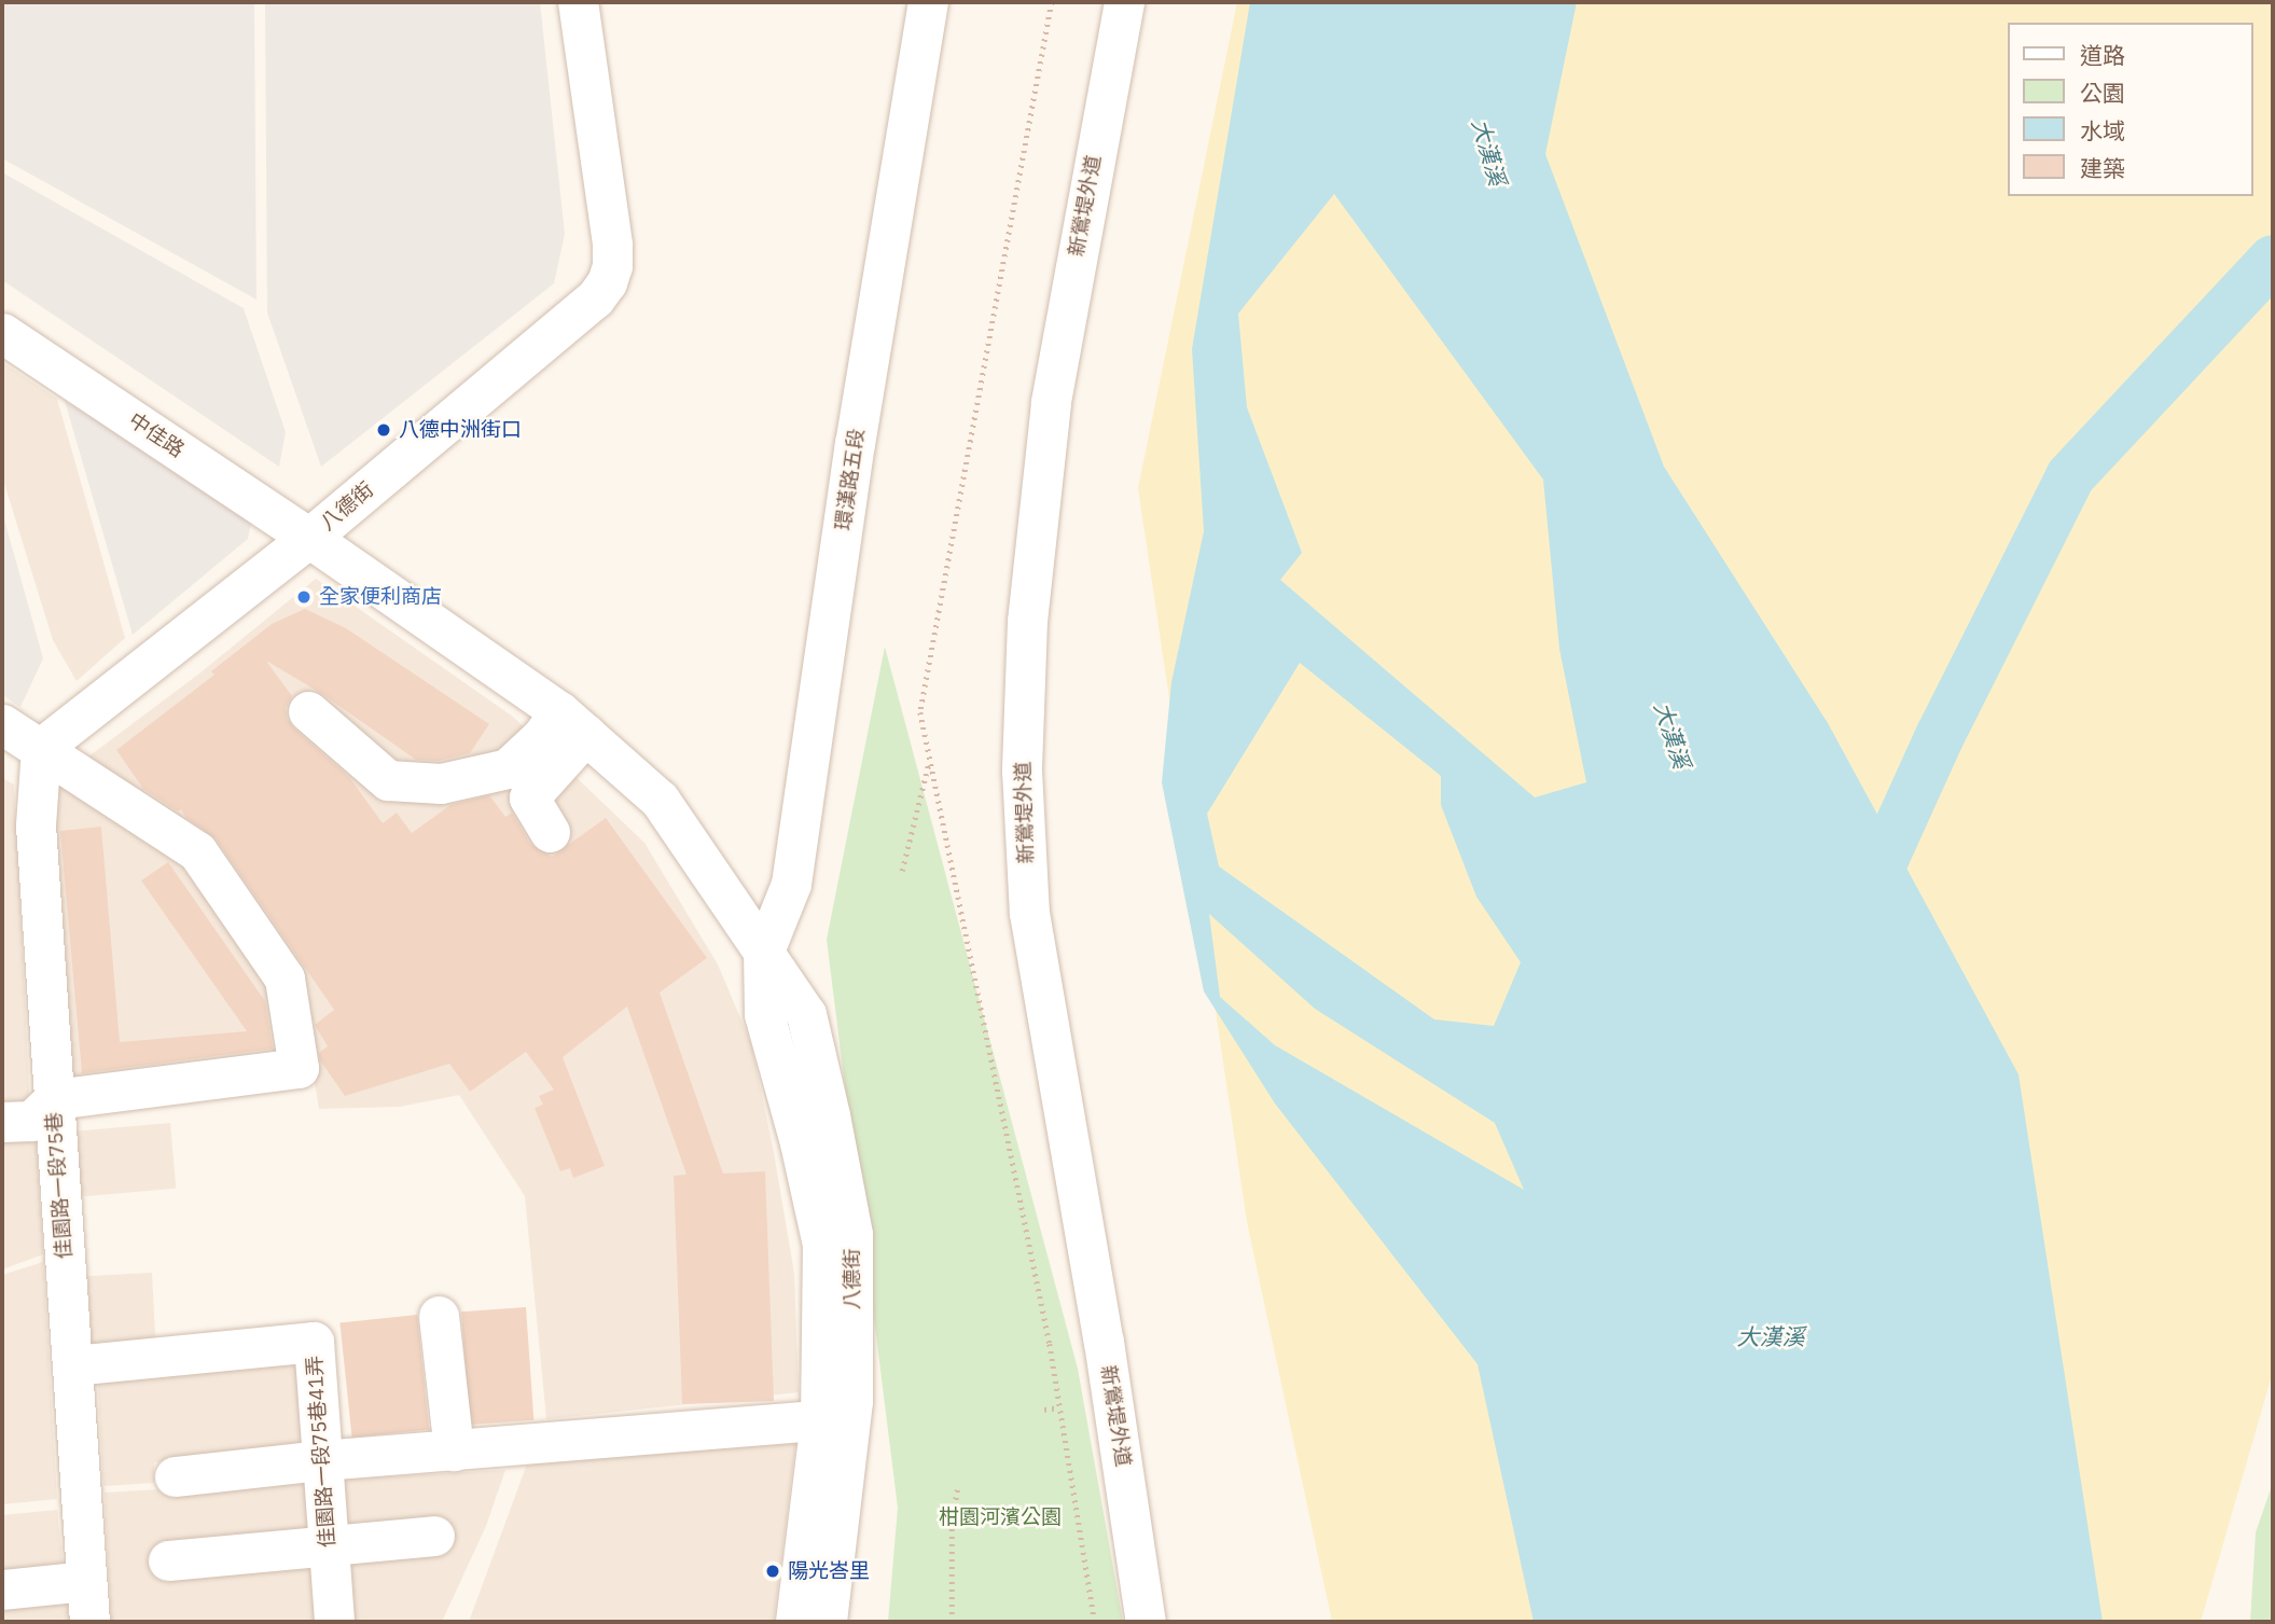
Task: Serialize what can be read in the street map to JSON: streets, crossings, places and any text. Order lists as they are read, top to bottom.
{
  "streets": {
    "street": [
      "新鶯堤外道",
      "中佳路",
      "環漢路五段",
      "八德街",
      "佳園路一段75巷",
      "佳園路一段75巷41弄"
    ]
  },
  "crossings": [
    ["中佳路", "八德街"],
    ["環漢路五段", "八德街"],
    ["佳園路一段75巷", "佳園路一段75巷41弄"]
  ],
  "water": ["大漢溪"],
  "parks": ["柑園河濱公園"],
  "places": ["八德中洲街口", "全家便利商店", "陽光峇里"],
  "legend": [
    "道路",
    "公園",
    "水域",
    "建築"
  ]
}
